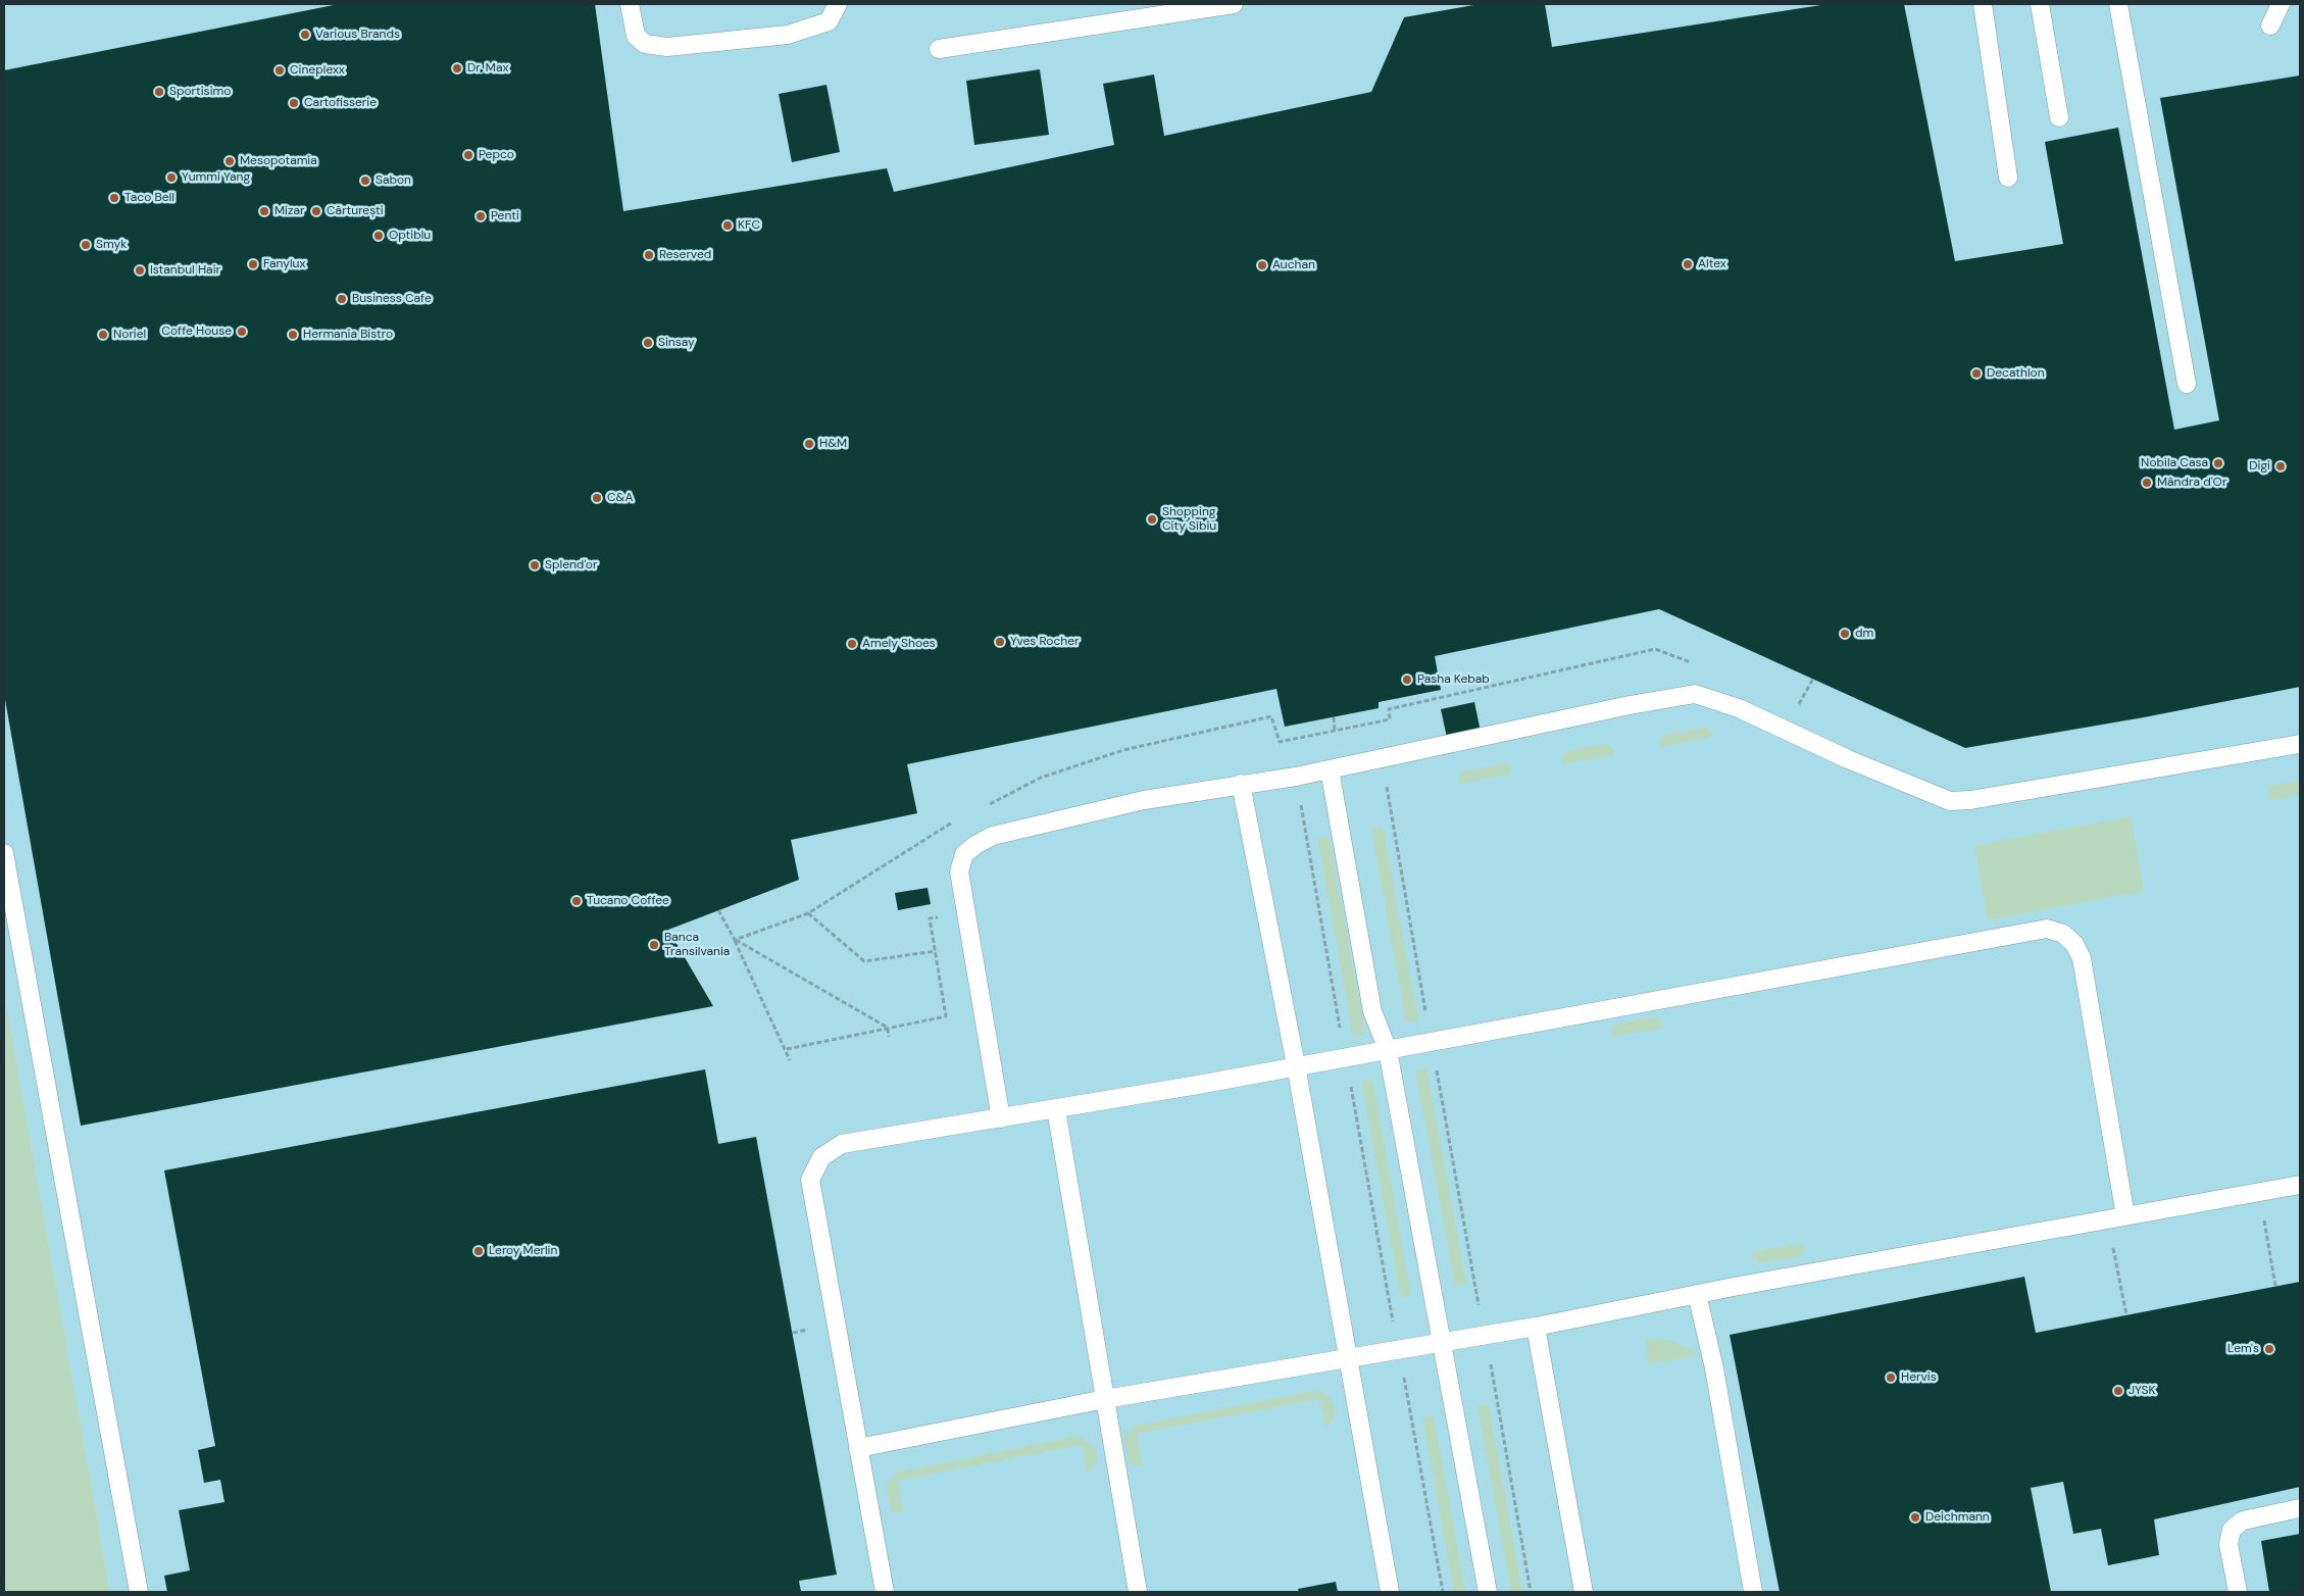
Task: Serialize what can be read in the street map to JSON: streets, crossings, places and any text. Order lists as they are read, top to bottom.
{
  "places": [
    "Various Brands",
    "Dr. Max",
    "Cineplexx",
    "Sportisimo",
    "Cartofisserie",
    "Pepco",
    "Mesopotamia",
    "Yummi Yang",
    "Sabon",
    "Taco Bell",
    "Mizar",
    "Cărturești",
    "Penti",
    "KFC",
    "Optiblu",
    "Smyk",
    "Reserved",
    "Fanylux",
    "Altex",
    "Auchan",
    "Istanbul Hair",
    "Business Cafe",
    "Coffe House",
    "Noriel",
    "Hermania Bistro",
    "Sinsay",
    "Decathlon",
    "H&M",
    "Nobila Casa",
    "Digi",
    "Mândra d'Or",
    "C&A",
    "Shopping City Sibiu",
    "Splend'or",
    "dm",
    "Yves Rocher",
    "Amely Shoes",
    "Pasha Kebab",
    "Tucano Coffee",
    "Banca Transilvania",
    "Leroy Merlin",
    "Lem's",
    "Hervis",
    "JYSK",
    "Deichmann"
  ]
}
